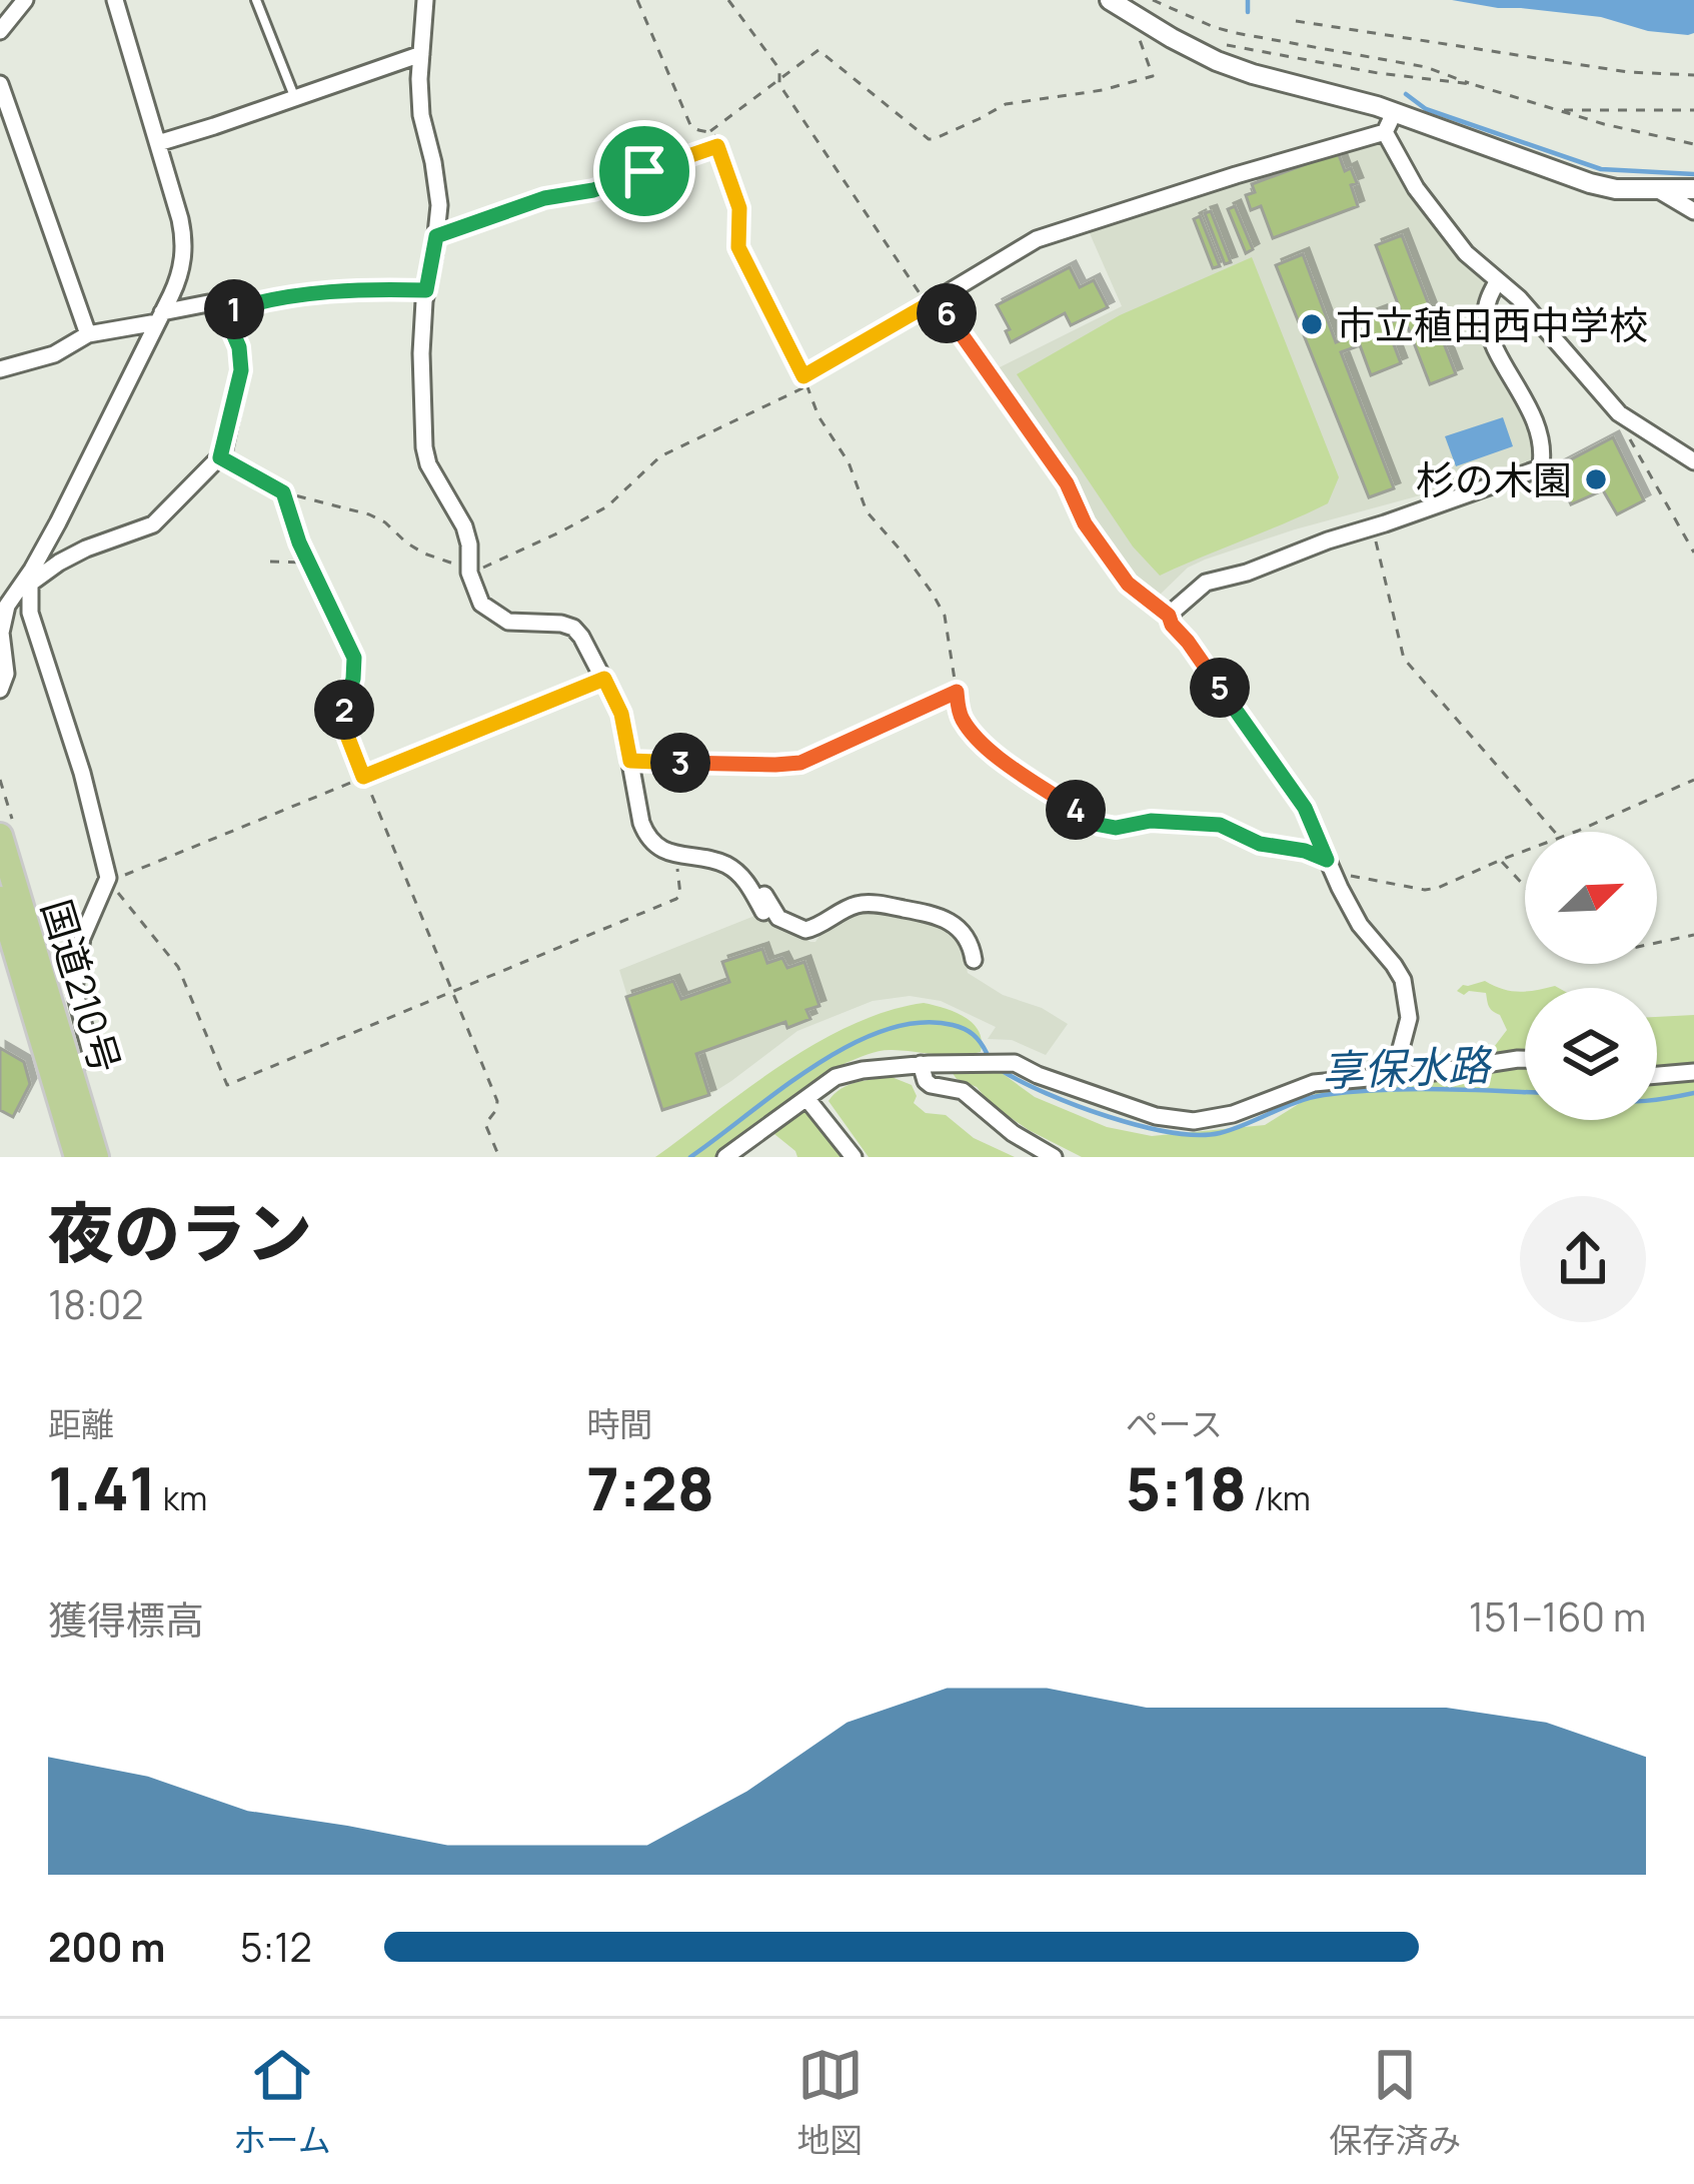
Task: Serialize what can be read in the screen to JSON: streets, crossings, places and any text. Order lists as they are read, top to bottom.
{
  "streets": {
    "highway": ["国道210号"]
  },
  "water": ["享保水路"],
  "places": ["市立稙田西中学校", "杉の木園"],
  "north": "top right",
  "page": {
    "pins": [
      "1",
      "6",
      "5",
      "2",
      "3",
      "4"
    ],
    "heading": ["夜のラン", "18:02"],
    "stats": [
      ["距離", "1.41 km"],
      ["時間", "7:28"],
      ["ペース", "5:18 /km"]
    ],
    "chart": ["獲得標高", "151–160 m"],
    "list": [
      {
        "name": "200 m",
        "note": "5:12"
      }
    ],
    "tabs": ["ホーム", "地図", "保存済み"]
  }
}
